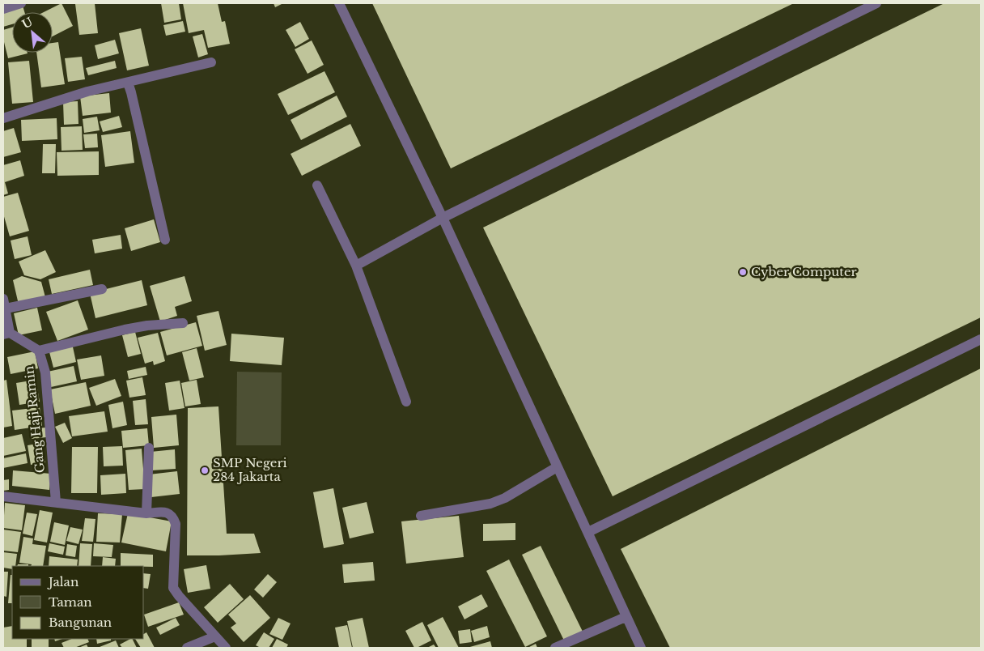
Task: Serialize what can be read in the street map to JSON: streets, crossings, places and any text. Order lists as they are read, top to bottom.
{
  "streets": {
    "street": ["Gang Haji Ramin"]
  },
  "places": ["Cyber Computer", "SMP Negeri 284 Jakarta"],
  "legend": ["Jalan", "Taman", "Bangunan"],
  "north": "top left"
}
